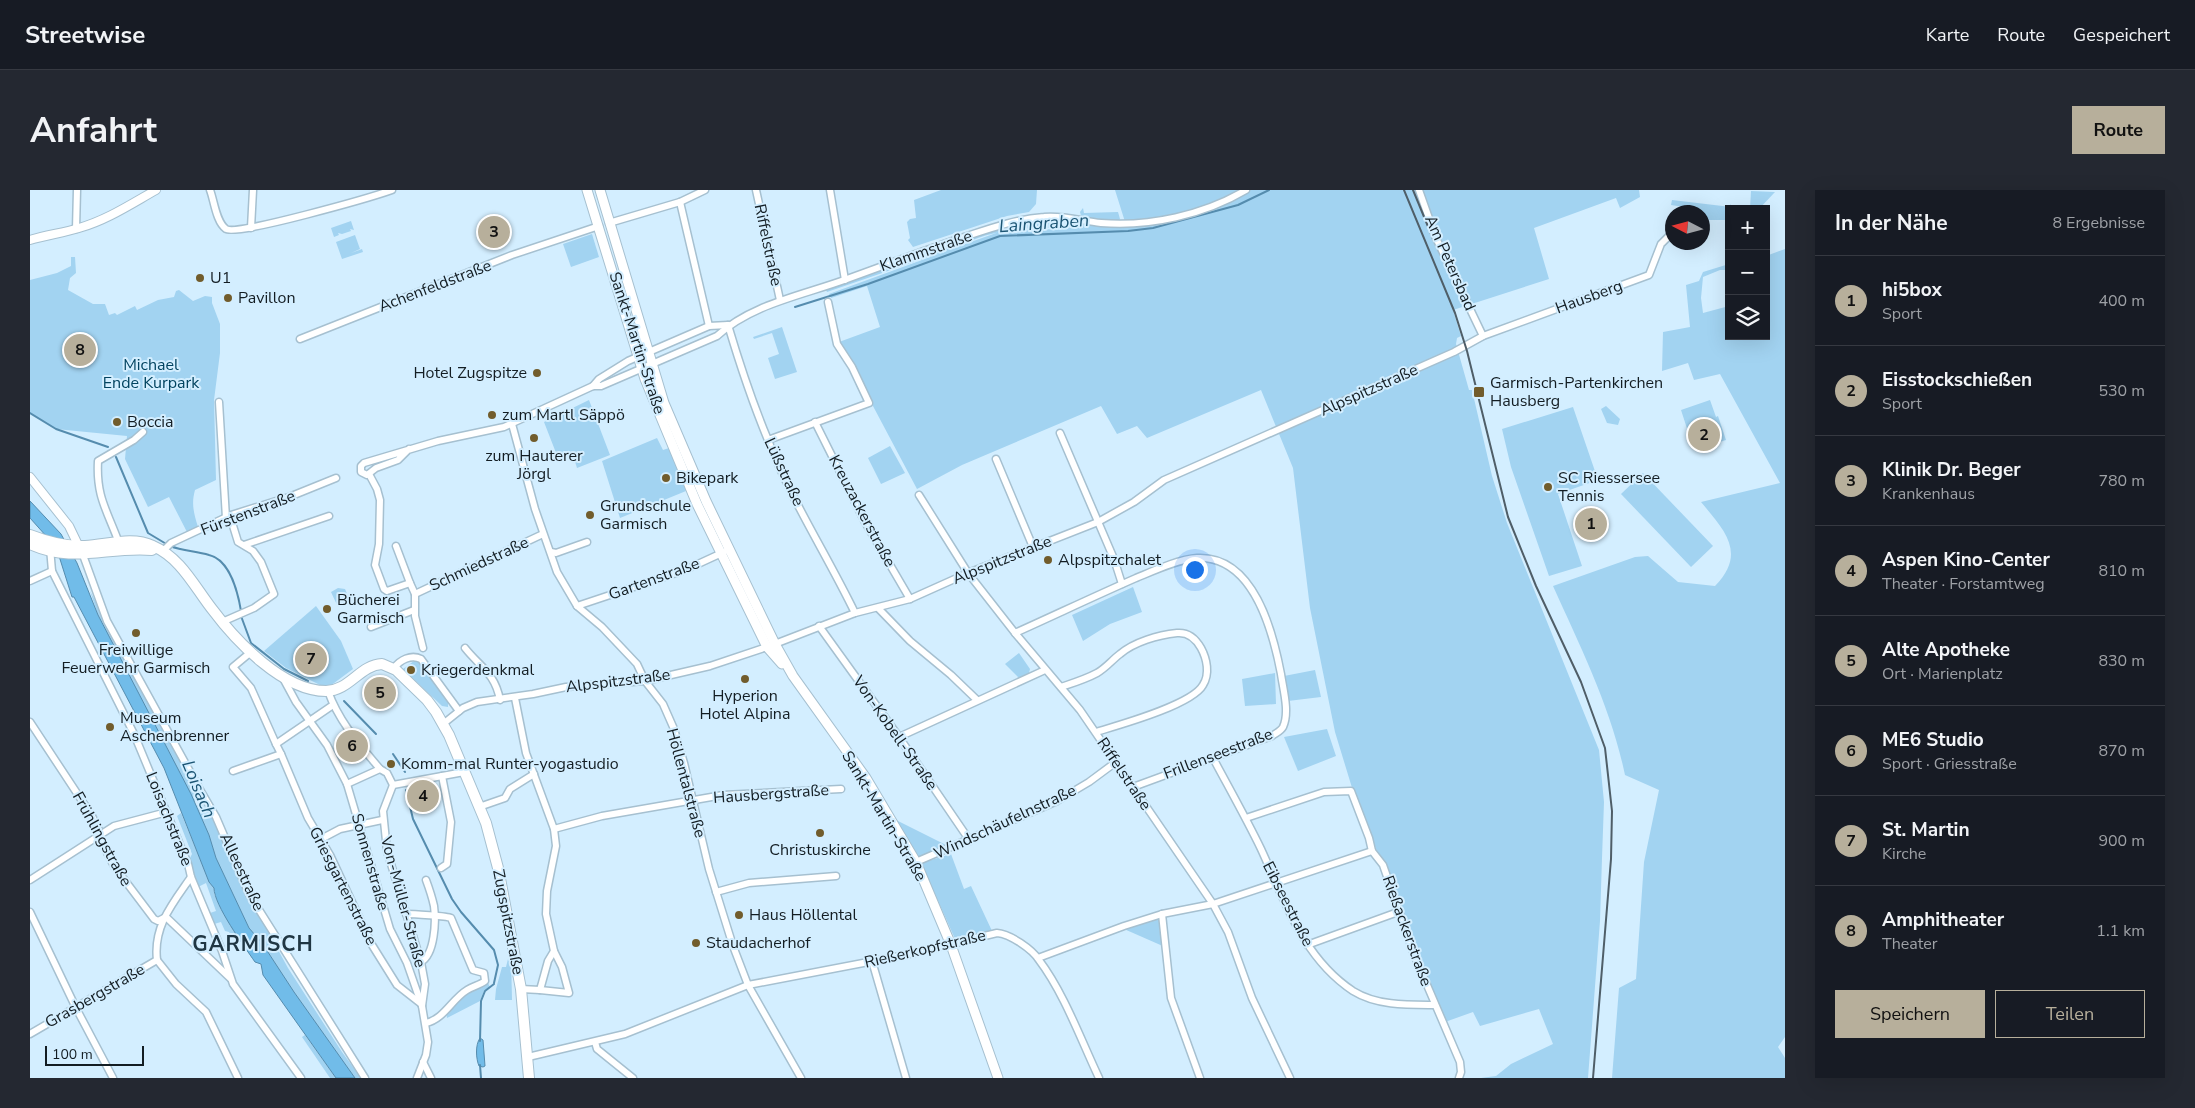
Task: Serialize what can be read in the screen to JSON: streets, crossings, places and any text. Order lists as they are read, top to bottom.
{
  "streets": {
    "main road": ["Sankt-Martin-Straße", "Zugspitzstraße"],
    "street": [
      "Riffelstraße",
      "Klammstraße",
      "Am Petersbad",
      "Achenfeldstraße",
      "Hausberg",
      "Alpspitzstraße",
      "Lüßstraße",
      "Kreuzackerstraße",
      "Fürstenstraße",
      "Schmiedstraße",
      "Gartenstraße",
      "Von-Kobell-Straße",
      "Frillenseestraße",
      "Höllentalstraße",
      "Hausbergstraße",
      "Loisachstraße",
      "Windschäufelnstraße",
      "Frühlingstraße",
      "Sonnenstraße",
      "Alleestraße",
      "Griesgartenstraße",
      "Von-Müller-Straße",
      "Eibseestraße",
      "Rießackerstraße",
      "Rießerkopfstraße",
      "Grasbergstraße"
    ]
  },
  "crossings": [
    ["Riffelstraße", "Klammstraße"],
    ["Riffelstraße", "Alpspitzstraße"],
    ["Riffelstraße", "Frillenseestraße"],
    ["Riffelstraße", "Windschäufelnstraße"],
    ["Klammstraße", "Sankt-Martin-Straße"],
    ["Klammstraße", "Lüßstraße"],
    ["Klammstraße", "Höllentalstraße"],
    ["Am Petersbad", "Hausberg"],
    ["Am Petersbad", "Alpspitzstraße"],
    ["Achenfeldstraße", "Sankt-Martin-Straße"],
    ["Hausberg", "Alpspitzstraße"],
    ["Sankt-Martin-Straße", "Alpspitzstraße"],
    ["Sankt-Martin-Straße", "Gartenstraße"],
    ["Sankt-Martin-Straße", "Windschäufelnstraße"],
    ["Sankt-Martin-Straße", "Rießerkopfstraße"],
    ["Alpspitzstraße", "Lüßstraße"],
    ["Alpspitzstraße", "Kreuzackerstraße"],
    ["Alpspitzstraße", "Von-Kobell-Straße"],
    ["Alpspitzstraße", "Höllentalstraße"],
    ["Alpspitzstraße", "Zugspitzstraße"],
    ["Schmiedstraße", "Höllentalstraße"],
    ["Gartenstraße", "Höllentalstraße"],
    ["Von-Kobell-Straße", "Windschäufelnstraße"],
    ["Frillenseestraße", "Eibseestraße"],
    ["Höllentalstraße", "Hausbergstraße"],
    ["Höllentalstraße", "Rießerkopfstraße"],
    ["Loisachstraße", "Frühlingstraße"],
    ["Loisachstraße", "Grasbergstraße"],
    ["Frühlingstraße", "Grasbergstraße"],
    ["Sonnenstraße", "Griesgartenstraße"],
    ["Sonnenstraße", "Von-Müller-Straße"],
    ["Griesgartenstraße", "Von-Müller-Straße"],
    ["Eibseestraße", "Rießackerstraße"],
    ["Zugspitzstraße", "Rießerkopfstraße"]
  ],
  "districts": ["GARMISCH"],
  "water": ["Laingraben", "Loisach"],
  "parks": ["Michael Ende Kurpark"],
  "places": {
    "other": [
      "U1",
      "Pavillon",
      "Hotel Zugspitze",
      "zum Martl Säppö",
      "Boccia",
      "zum Hauterer Jörgl",
      "Bikepark",
      "SC Riessersee Tennis",
      "Grundschule Garmisch",
      "Alpspitzchalet",
      "Bücherei Garmisch",
      "Freiwillige Feuerwehr Garmisch",
      "Kriegerdenkmal",
      "Hyperion Hotel Alpina",
      "Museum Aschenbrenner",
      "Komm-mal Runter-yogastudio",
      "Christuskirche",
      "Haus Höllental",
      "Staudacherhof"
    ],
    "transit": ["Garmisch-Partenkirchen Hausberg"]
  },
  "scale_bar": "100 m",
  "north": "left",
  "page": {
    "header": "Streetwise",
    "nav": ["Karte", "Route", "Gespeichert"],
    "buttons": [
      "Route",
      ["Speichern", "Teilen"]
    ],
    "title": "Anfahrt",
    "heading": ["In der Nähe", "8 Ergebnisse"],
    "map_buttons": ["+", "−"],
    "pins": [
      "3",
      "8",
      "2",
      "1",
      "7",
      "5",
      "6",
      "4"
    ],
    "list": [
      {
        "mark": "1",
        "name": "hi5box",
        "note": "Sport",
        "value": "400 m"
      },
      {
        "mark": "2",
        "name": "Eisstockschießen",
        "note": "Sport",
        "value": "530 m"
      },
      {
        "mark": "3",
        "name": "Klinik Dr. Beger",
        "note": "Krankenhaus",
        "value": "780 m"
      },
      {
        "mark": "4",
        "name": "Aspen Kino-Center",
        "note": "Theater · Forstamtweg",
        "value": "810 m"
      },
      {
        "mark": "5",
        "name": "Alte Apotheke",
        "note": "Ort · Marienplatz",
        "value": "830 m"
      },
      {
        "mark": "6",
        "name": "ME6 Studio",
        "note": "Sport · Griesstraße",
        "value": "870 m"
      },
      {
        "mark": "7",
        "name": "St. Martin",
        "note": "Kirche",
        "value": "900 m"
      },
      {
        "mark": "8",
        "name": "Amphitheater",
        "note": "Theater",
        "value": "1.1 km"
      }
    ],
    "scale": "100 m"
  }
}
